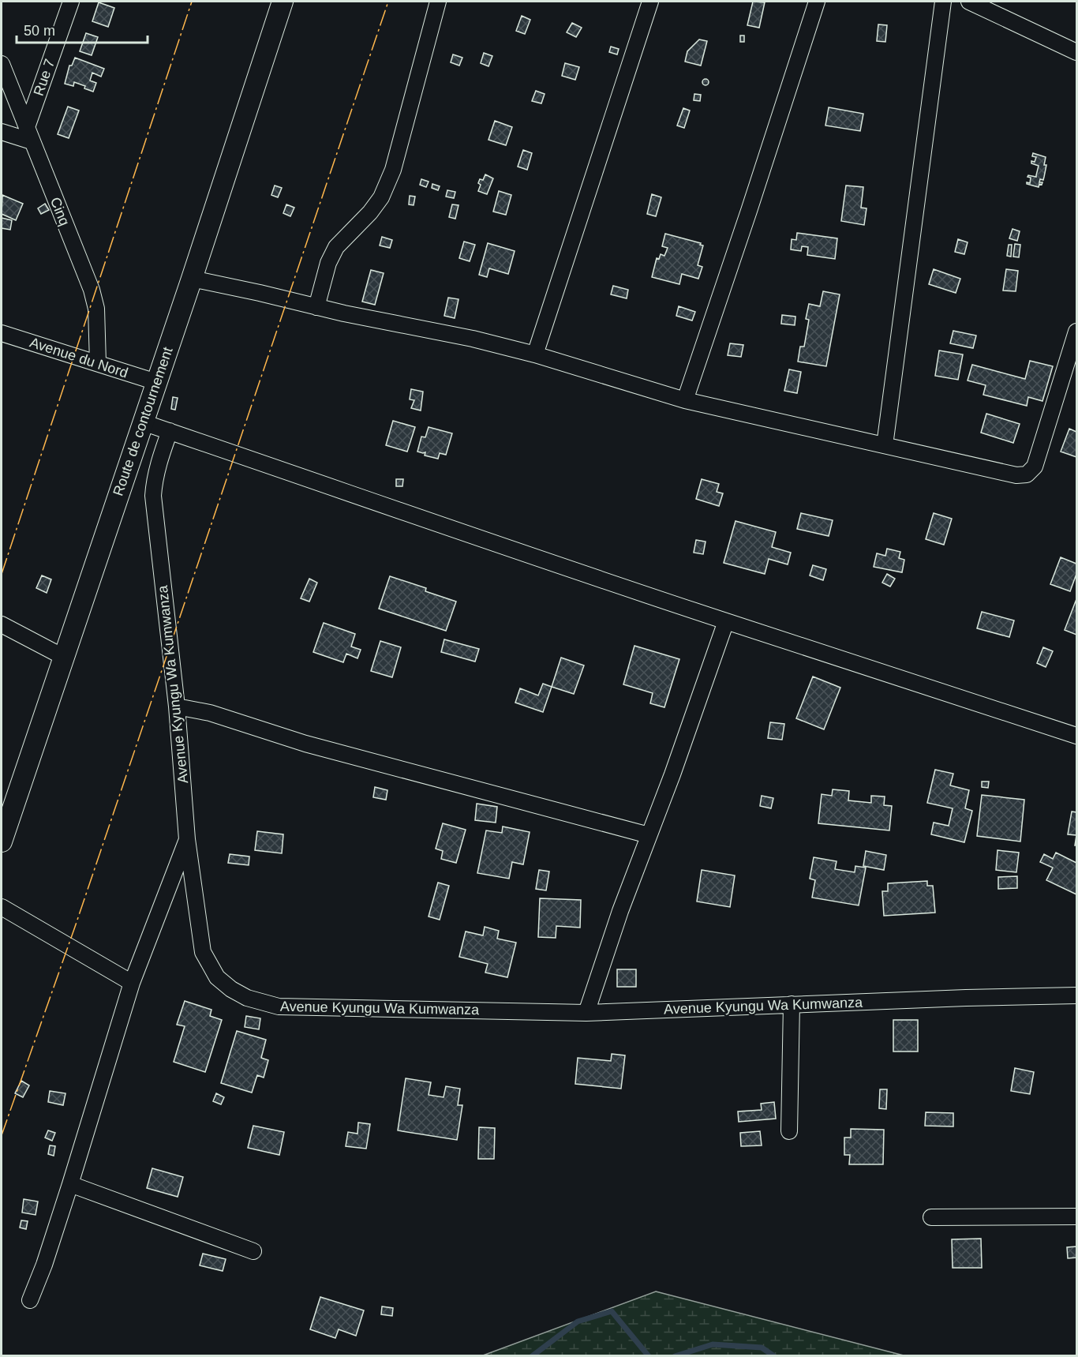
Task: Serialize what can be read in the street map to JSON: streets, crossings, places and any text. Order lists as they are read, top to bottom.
{
  "streets": {
    "street": [
      "Rue 7",
      "Cinq",
      "Avenue du Nord",
      "Route de contournement",
      "Avenue Kyungu Wa Kumwanza"
    ]
  },
  "crossings": [
    ["Rue 7", "Cinq"],
    ["Cinq", "Avenue du Nord"],
    ["Avenue du Nord", "Route de contournement"]
  ],
  "scale_bar": "50 m"
}
